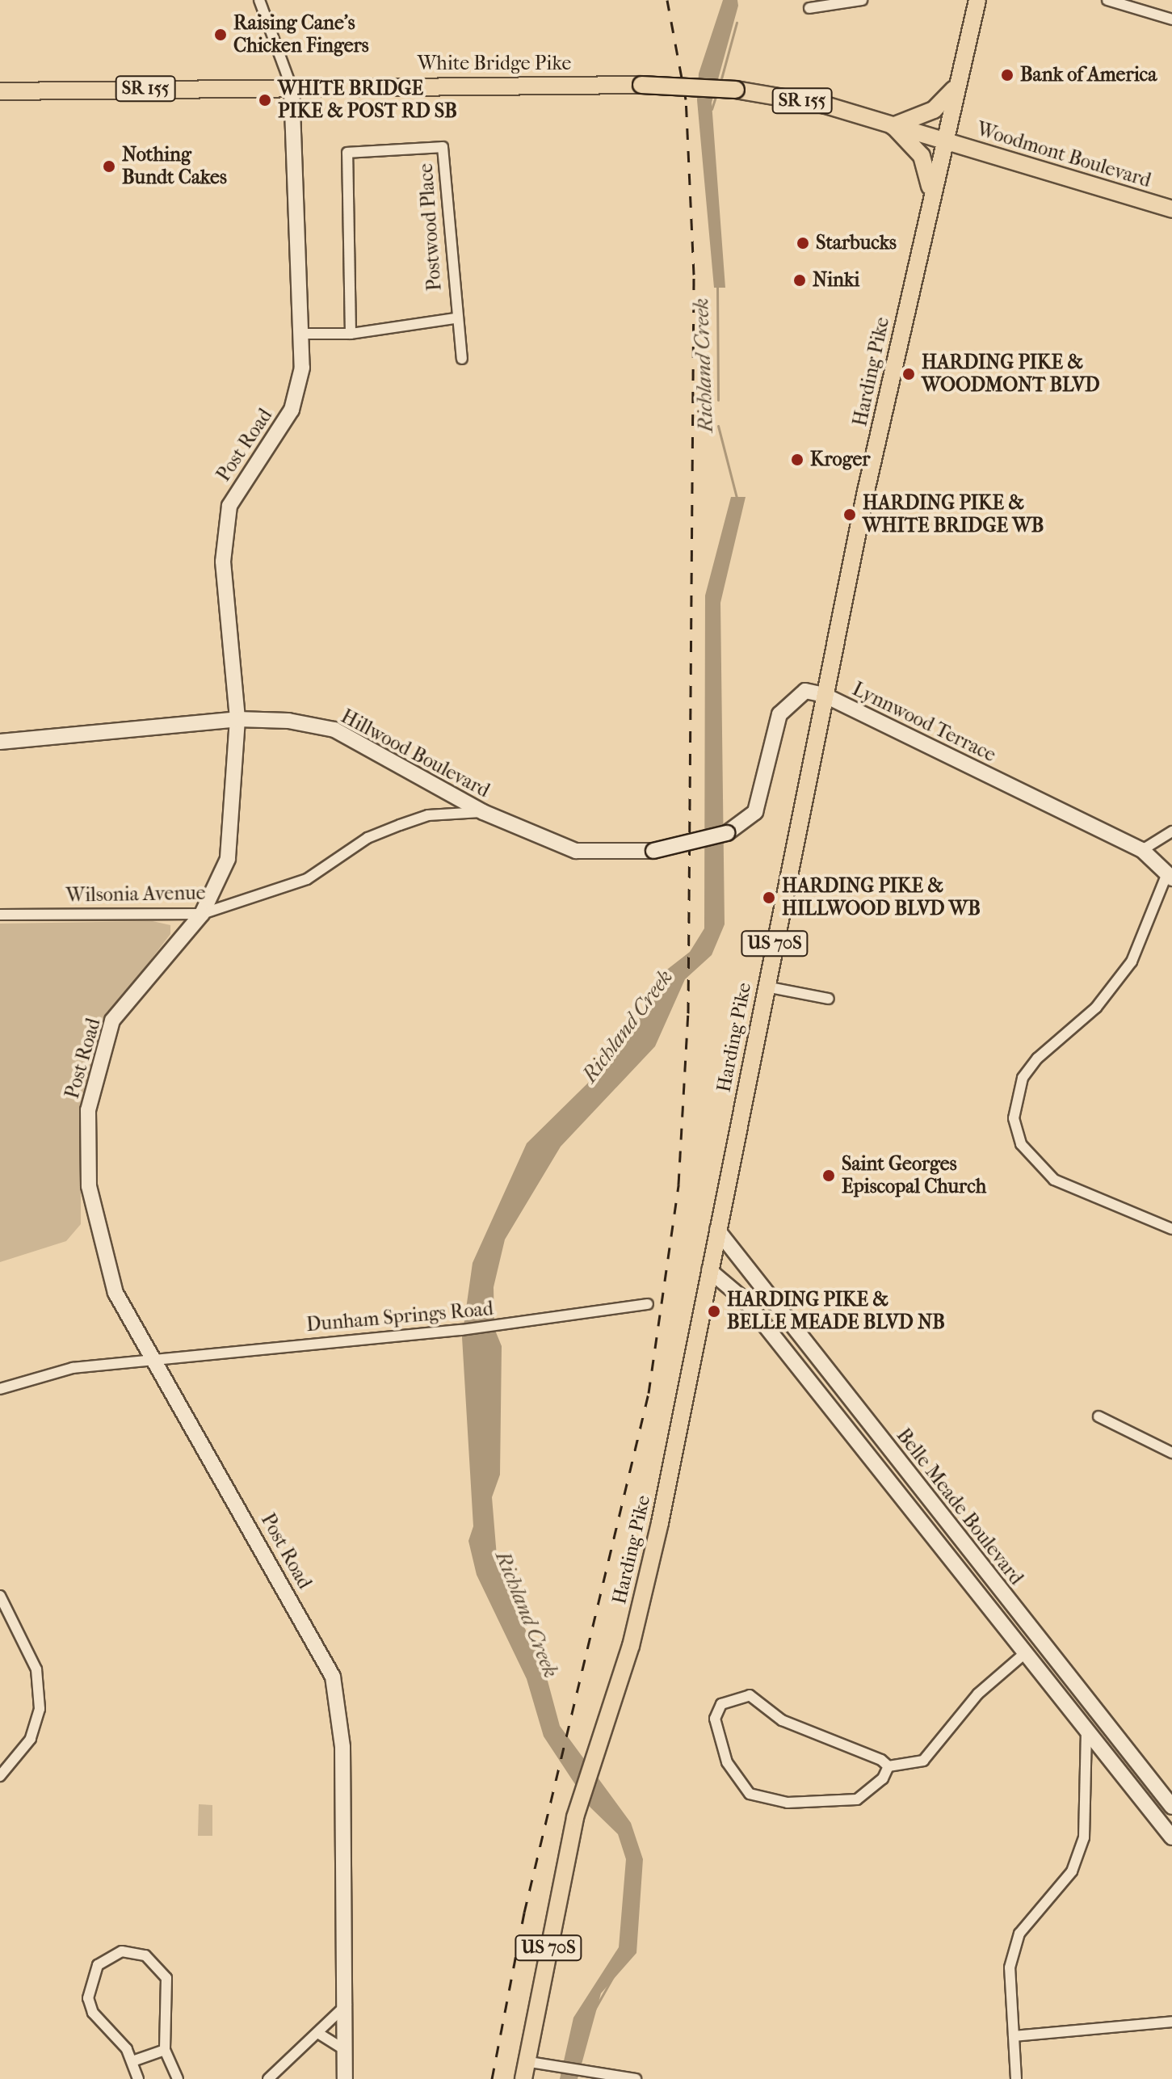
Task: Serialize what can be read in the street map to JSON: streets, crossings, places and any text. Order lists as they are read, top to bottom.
{
  "streets": {
    "main road": [
      "White Bridge Pike",
      "SR 155",
      "Woodmont Boulevard",
      "Harding Pike",
      "US 70S"
    ],
    "street": [
      "Postwood Place",
      "Post Road",
      "Lynnwood Terrace",
      "Hillwood Boulevard",
      "Wilsonia Avenue",
      "Dunham Springs Road",
      "Belle Meade Boulevard"
    ]
  },
  "crossings": [
    ["White Bridge Pike", "Woodmont Boulevard"],
    ["White Bridge Pike", "Harding Pike"],
    ["White Bridge Pike", "Post Road"],
    ["Woodmont Boulevard", "Harding Pike"],
    ["Harding Pike", "Lynnwood Terrace"],
    ["Harding Pike", "Belle Meade Boulevard"],
    ["Post Road", "Hillwood Boulevard"],
    ["Post Road", "Wilsonia Avenue"],
    ["Post Road", "Dunham Springs Road"],
    ["Lynnwood Terrace", "Hillwood Boulevard"],
    ["Hillwood Boulevard", "Wilsonia Avenue"]
  ],
  "water": ["Richland Creek"],
  "places": [
    "Raising Cane's Chicken Fingers",
    "Bank of America",
    "WHITE BRIDGE PIKE & POST RD SB",
    "Nothing Bundt Cakes",
    "Starbucks",
    "Ninki",
    "HARDING PIKE & WOODMONT BLVD",
    "Kroger",
    "HARDING PIKE & WHITE BRIDGE WB",
    "HARDING PIKE & HILLWOOD BLVD WB",
    "Saint Georges Episcopal Church",
    "HARDING PIKE & BELLE MEADE BLVD NB"
  ]
}
